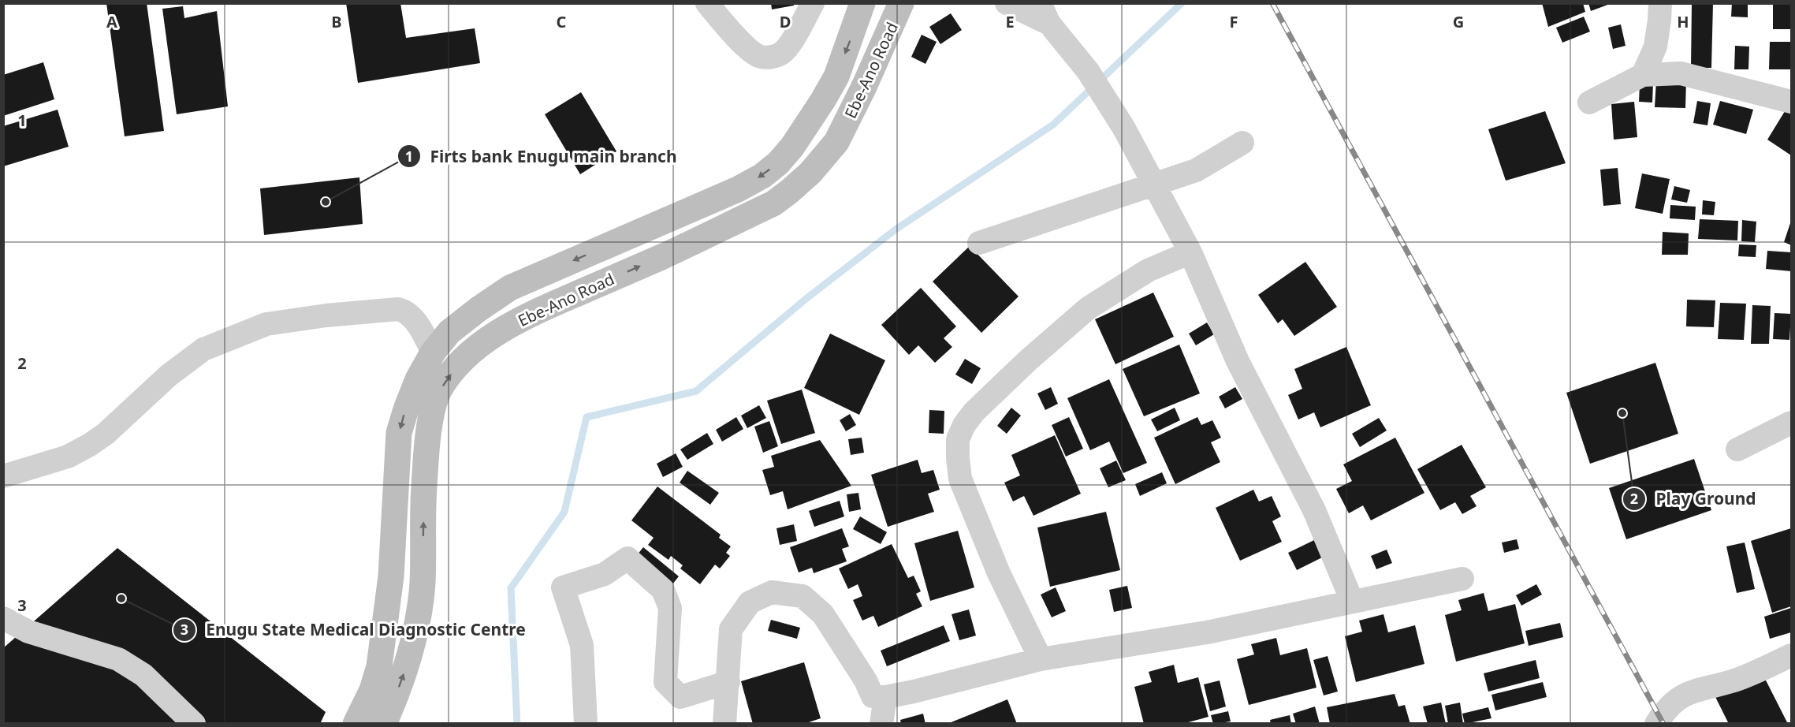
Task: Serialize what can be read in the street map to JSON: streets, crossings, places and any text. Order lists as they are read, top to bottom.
{
  "streets": {
    "main road": ["Ebe-Ano Road"]
  },
  "places": ["Firts bank Enugu main branch", "Play Ground", "Enugu State Medical Diagnostic Centre"],
  "grid": {
    "columns": [
      "A",
      "B",
      "C",
      "D",
      "E",
      "F",
      "G",
      "H"
    ],
    "rows": ["1", "2", "3"]
  }
}
